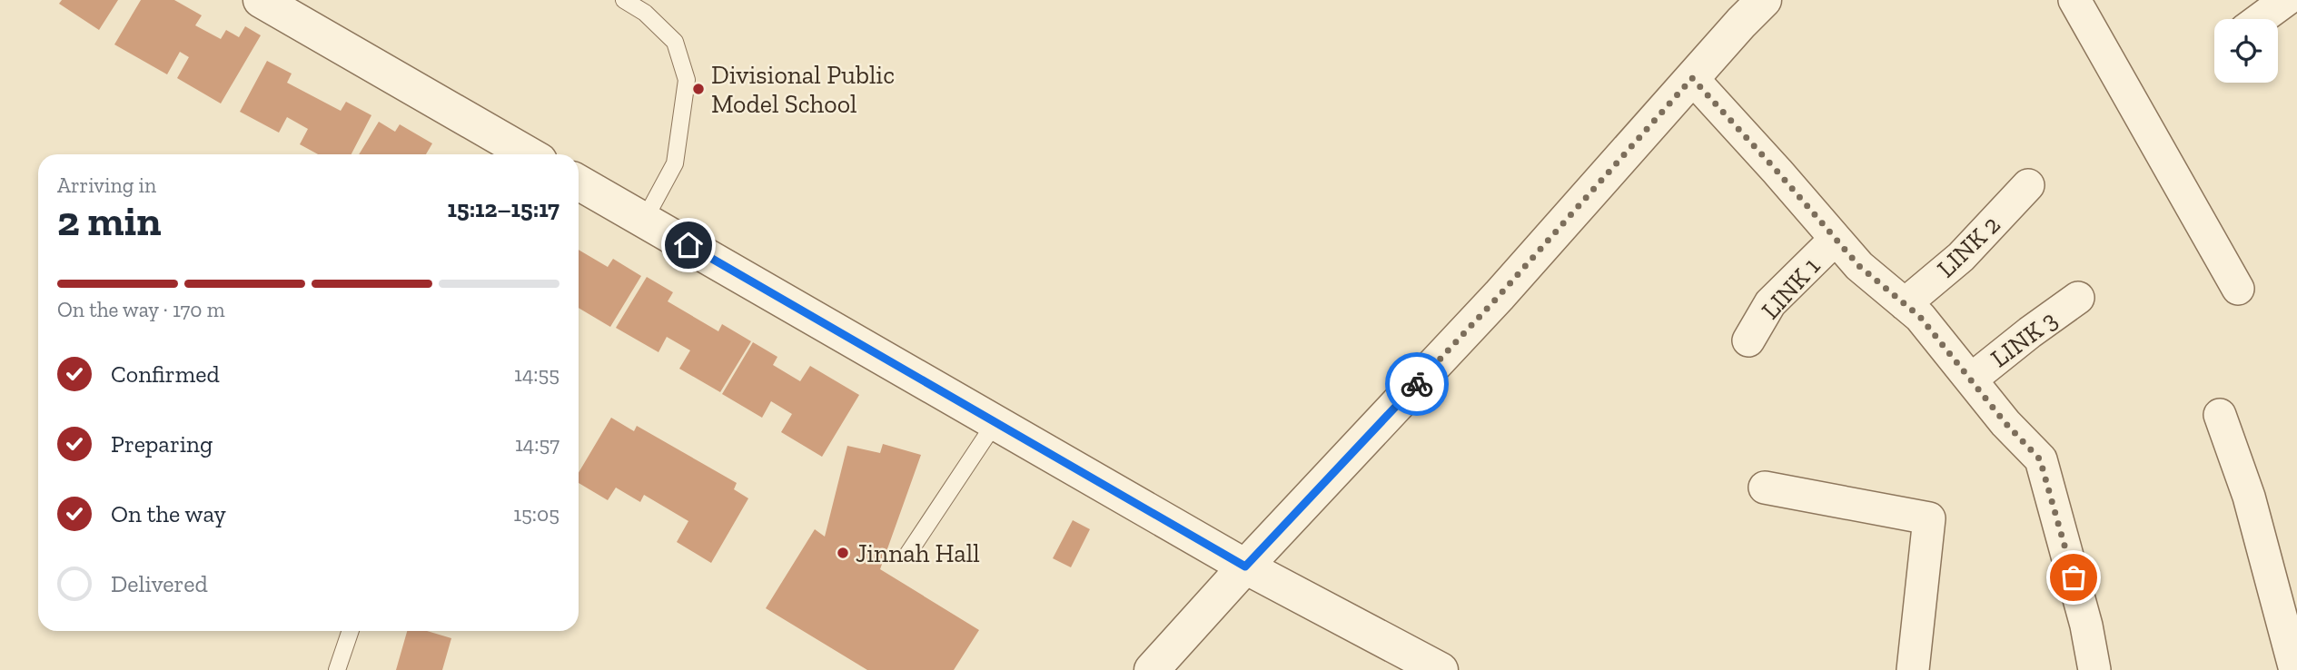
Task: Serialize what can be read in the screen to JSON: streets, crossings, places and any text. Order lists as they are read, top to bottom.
{
  "streets": {
    "street": ["LINK 2", "LINK 1", "LINK 3"]
  },
  "places": ["Divisional Public Model School", "Jinnah Hall"],
  "page": {
    "heading": ["2 min", "Arriving in", "15:12–15:17"],
    "bar": "On the way · 170 m",
    "list": [
      ["Confirmed", "14:55"],
      ["Preparing", "14:57"],
      ["On the way", "15:05"],
      "Delivered"
    ]
  }
}
